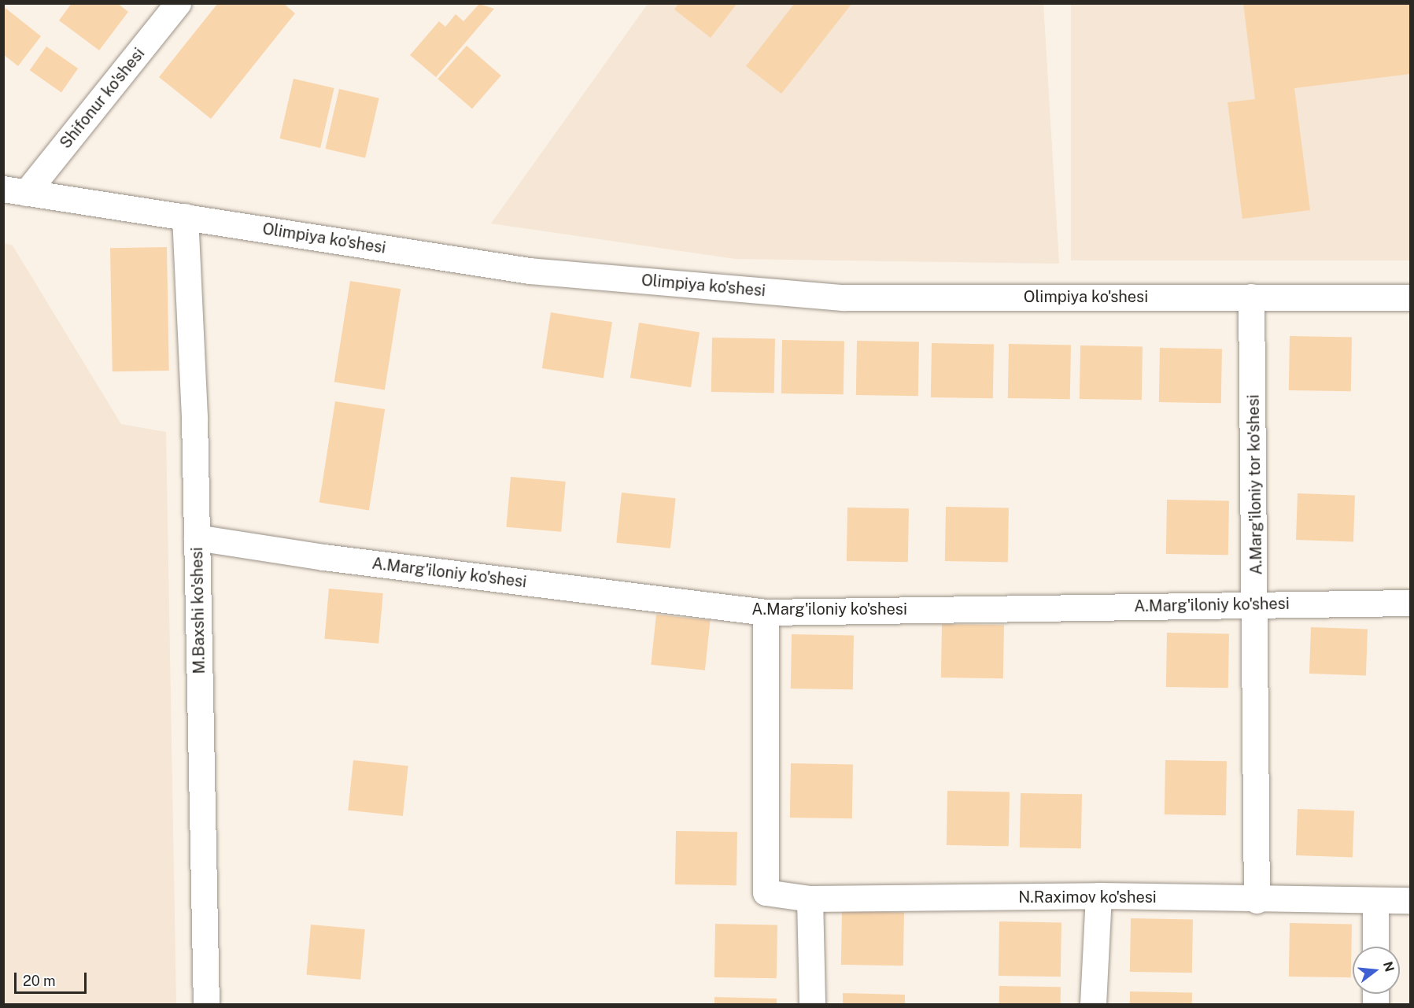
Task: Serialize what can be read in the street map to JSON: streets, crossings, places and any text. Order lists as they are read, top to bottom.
{
  "streets": {
    "street": [
      "Shifonur ko'shesi",
      "Olimpiya ko'shesi",
      "A.Marg'iloniy tor ko'shesi",
      "A.Marg'iloniy ko'shesi",
      "M.Baxshi ko'shesi",
      "N.Raximov ko'shesi"
    ]
  },
  "crossings": [
    ["Shifonur ko'shesi", "Olimpiya ko'shesi"],
    ["Olimpiya ko'shesi", "A.Marg'iloniy tor ko'shesi"],
    ["Olimpiya ko'shesi", "M.Baxshi ko'shesi"],
    ["A.Marg'iloniy tor ko'shesi", "A.Marg'iloniy ko'shesi"],
    ["A.Marg'iloniy tor ko'shesi", "N.Raximov ko'shesi"],
    ["A.Marg'iloniy ko'shesi", "M.Baxshi ko'shesi"],
    ["A.Marg'iloniy ko'shesi", "N.Raximov ko'shesi"]
  ],
  "scale_bar": "20 m",
  "north": "right"
}
